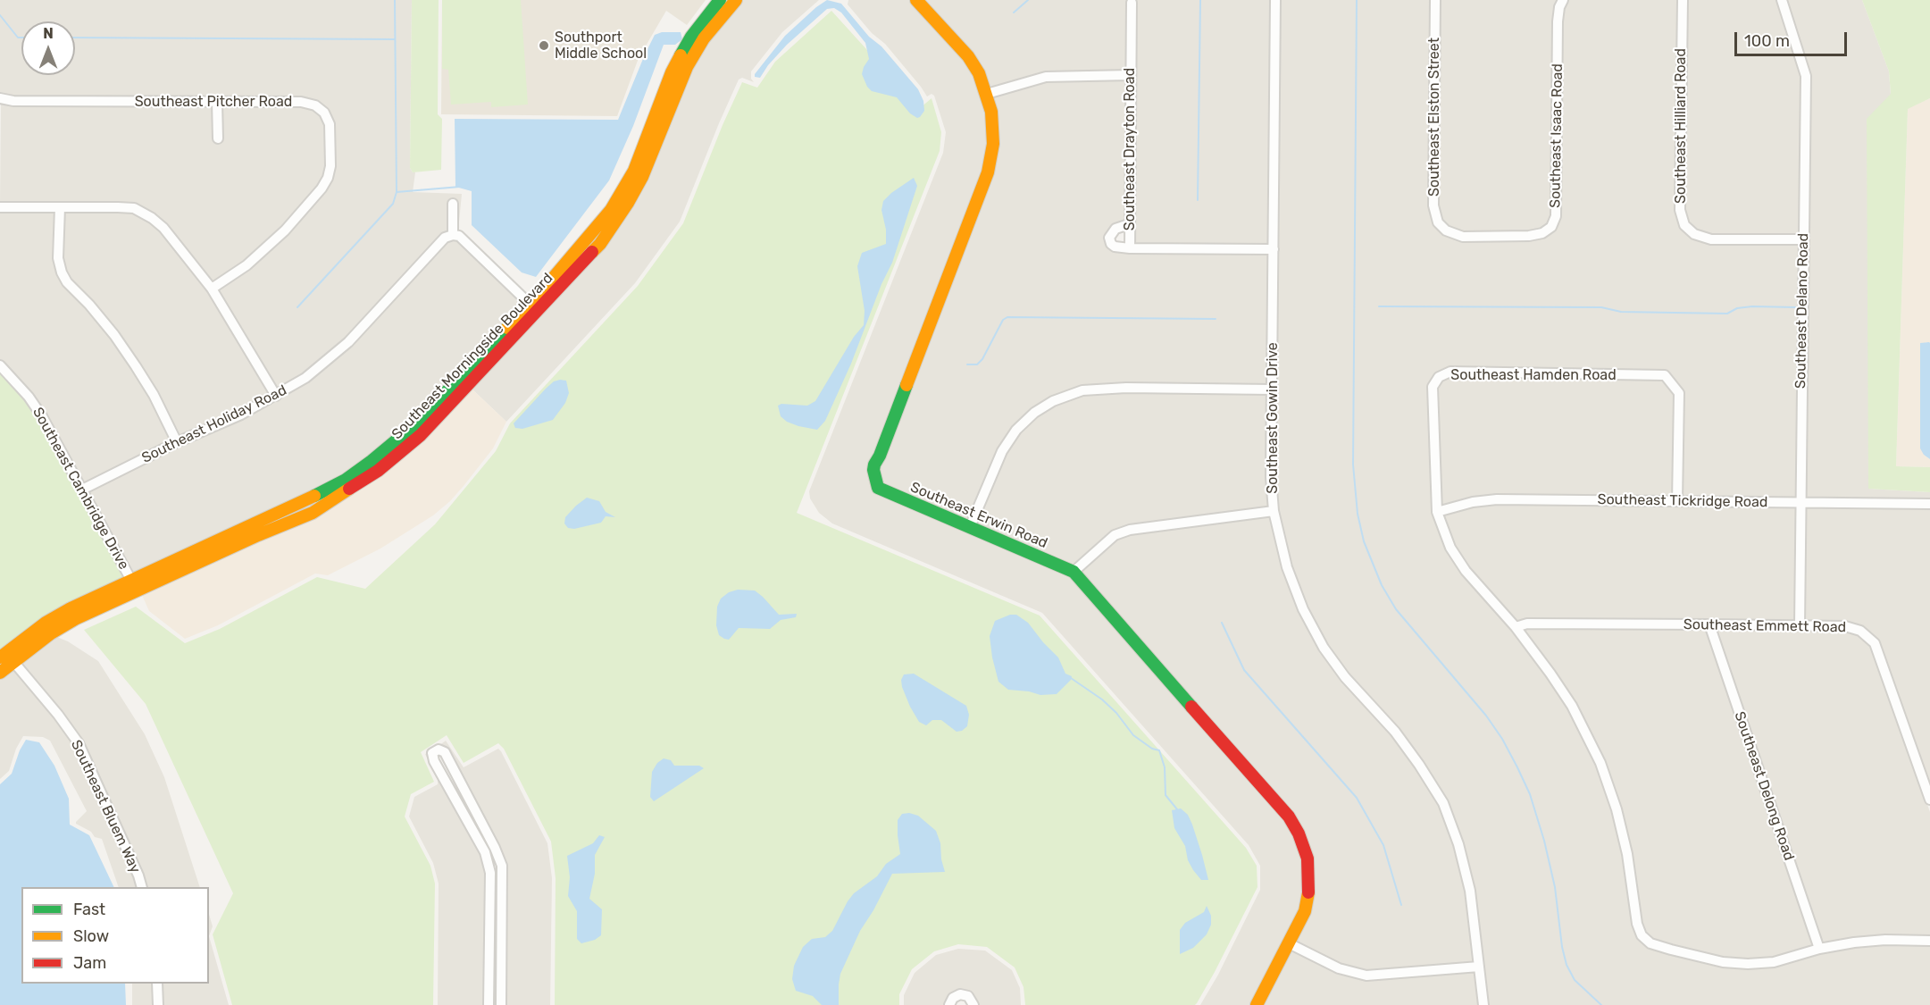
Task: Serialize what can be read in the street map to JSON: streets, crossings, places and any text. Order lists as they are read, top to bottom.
{
  "streets": {
    "street": [
      "Southeast Pitcher Road",
      "Southeast Elston Street",
      "Southeast Hilliard Road",
      "Southeast Isaac Road",
      "Southeast Drayton Road",
      "Southeast Delano Road",
      "Southeast Morningside Boulevard",
      "Southeast Hamden Road",
      "Southeast Gowin Drive",
      "Southeast Holiday Road",
      "Southeast Cambridge Drive",
      "Southeast Tickridge Road",
      "Southeast Erwin Road",
      "Southeast Emmett Road",
      "Southeast Delong Road",
      "Southeast Bluem Way"
    ]
  },
  "crossings": [
    ["Southeast Elston Street", "Southeast Isaac Road"],
    ["Southeast Hilliard Road", "Southeast Delano Road"],
    ["Southeast Drayton Road", "Southeast Gowin Drive"],
    ["Southeast Delano Road", "Southeast Tickridge Road"],
    ["Southeast Delano Road", "Southeast Emmett Road"],
    ["Southeast Morningside Boulevard", "Southeast Cambridge Drive"],
    ["Southeast Morningside Boulevard", "Southeast Bluem Way"],
    ["Southeast Hamden Road", "Southeast Tickridge Road"],
    ["Southeast Hamden Road", "Southeast Emmett Road"],
    ["Southeast Hamden Road", "Southeast Delong Road"],
    ["Southeast Holiday Road", "Southeast Cambridge Drive"],
    ["Southeast Emmett Road", "Southeast Delong Road"]
  ],
  "places": ["Southport Middle School"],
  "legend": ["Fast", "Slow", "Jam"],
  "scale_bar": "100 m",
  "north": "top"
}
